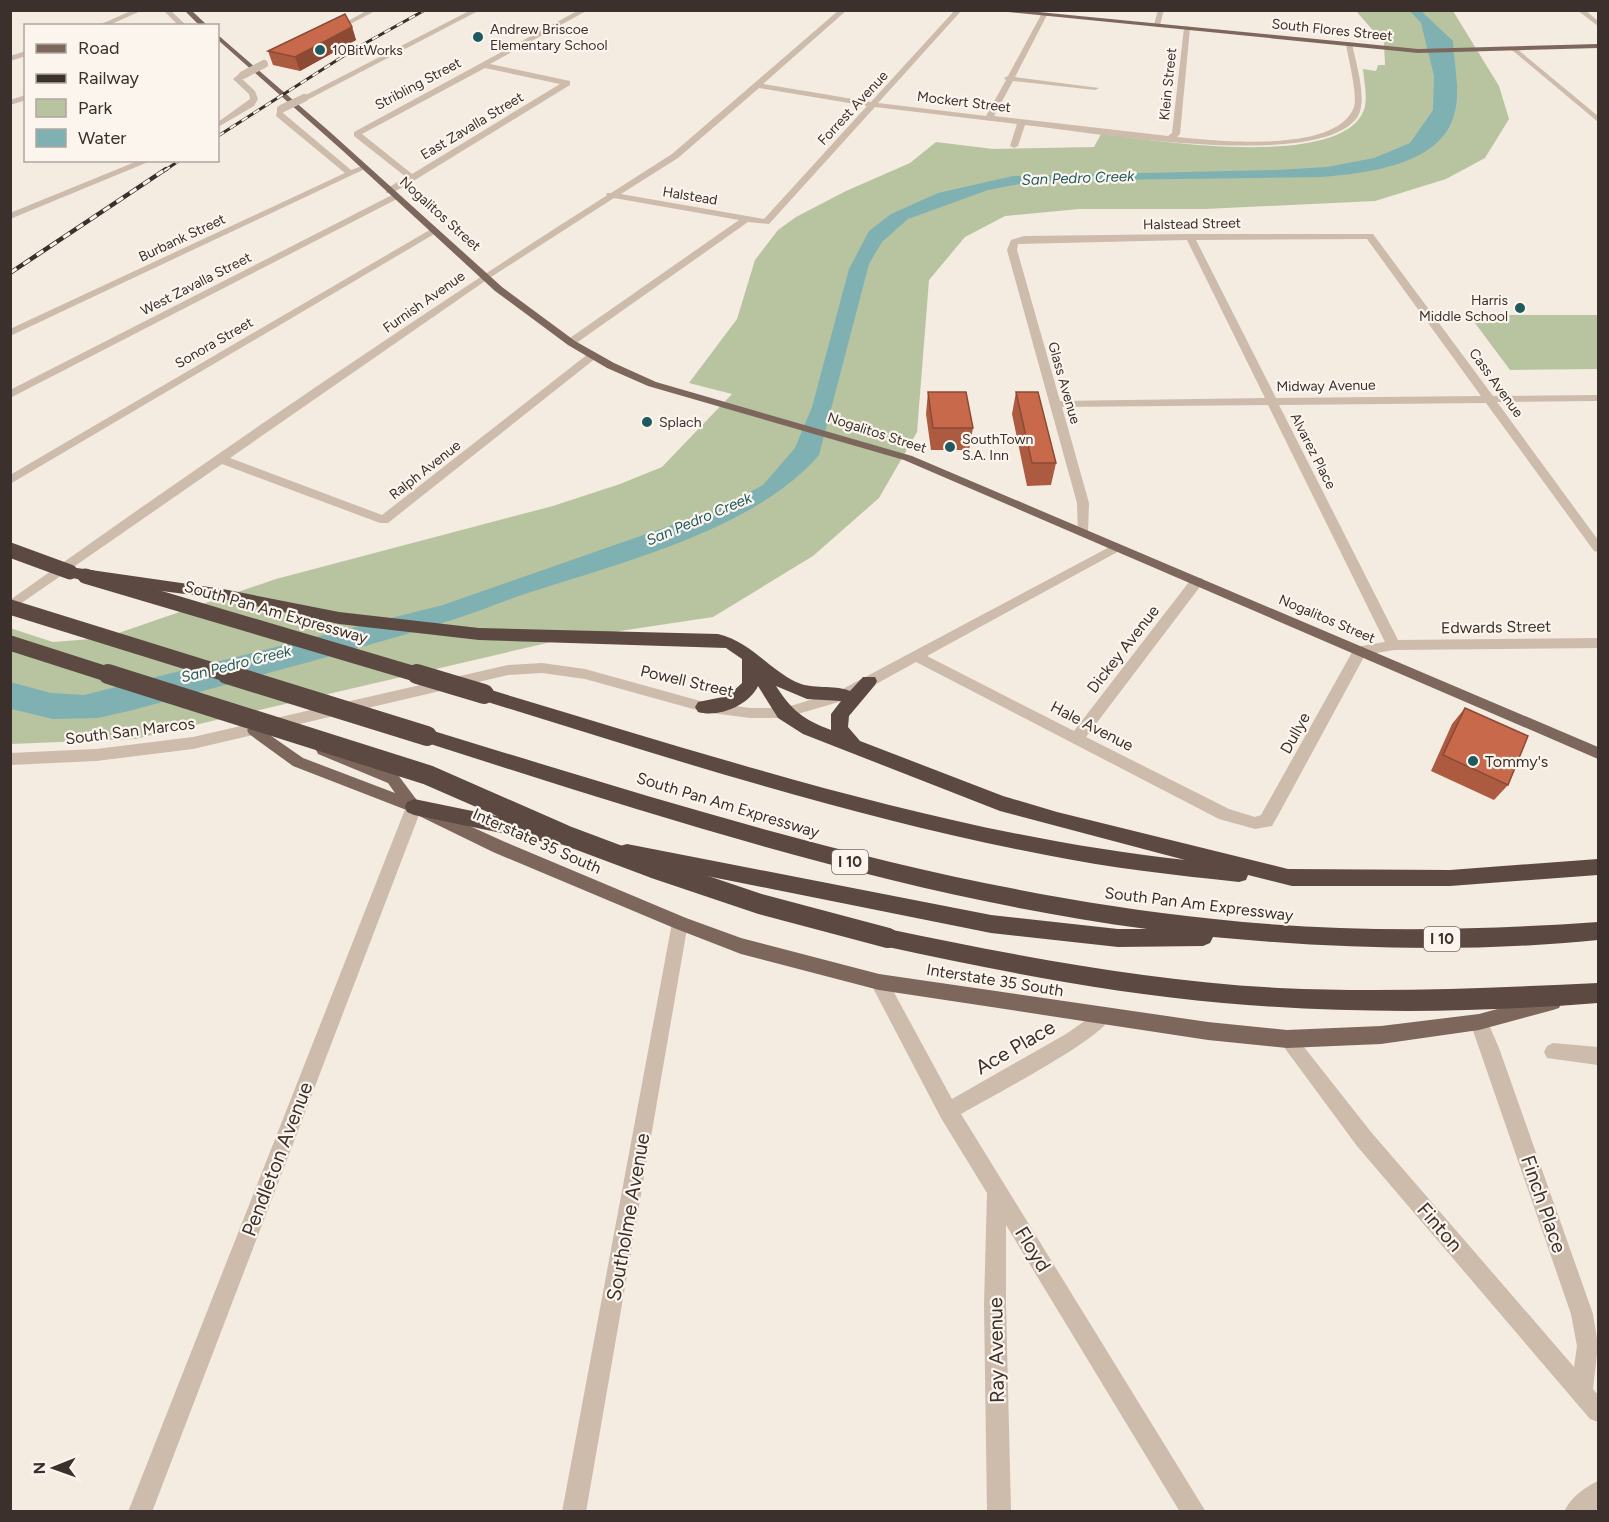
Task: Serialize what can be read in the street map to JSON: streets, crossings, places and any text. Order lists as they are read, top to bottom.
{
  "streets": {
    "highway": ["South Pan Am Expressway", "I 10"],
    "main road": ["South Flores Street", "Nogalitos Street", "Interstate 35 South"],
    "street": [
      "Stribling Street",
      "Klein Street",
      "Mockert Street",
      "Forrest Avenue",
      "East Zavalla Street",
      "Halstead",
      "Halstead Street",
      "Burbank Street",
      "West Zavalla Street",
      "Furnish Avenue",
      "Sonora Street",
      "Glass Avenue",
      "Cass Avenue",
      "Midway Avenue",
      "Alvarez Place",
      "Ralph Avenue",
      "Edwards Street",
      "Dickey Avenue",
      "Powell Street",
      "Hale Avenue",
      "South San Marcos",
      "Dullye",
      "Ace Place",
      "Pendleton Avenue",
      "Finch Place",
      "Southolme Avenue",
      "Finton",
      "Floyd",
      "Ray Avenue"
    ]
  },
  "crossings": [
    ["South Flores Street", "Klein Street"],
    ["Stribling Street", "East Zavalla Street"],
    ["Klein Street", "Mockert Street"],
    ["Mockert Street", "Forrest Avenue"],
    ["Mockert Street", "Furnish Avenue"],
    ["Forrest Avenue", "Halstead"],
    ["East Zavalla Street", "Nogalitos Street"],
    ["East Zavalla Street", "West Zavalla Street"],
    ["Halstead", "Furnish Avenue"],
    ["Nogalitos Street", "Burbank Street"],
    ["Nogalitos Street", "West Zavalla Street"],
    ["Nogalitos Street", "Furnish Avenue"],
    ["Nogalitos Street", "Sonora Street"],
    ["Nogalitos Street", "Glass Avenue"],
    ["Nogalitos Street", "Ralph Avenue"],
    ["Nogalitos Street", "Edwards Street"],
    ["Nogalitos Street", "Dickey Avenue"],
    ["Nogalitos Street", "Powell Street"],
    ["Nogalitos Street", "Dullye"],
    ["Halstead Street", "Glass Avenue"],
    ["Halstead Street", "Cass Avenue"],
    ["Halstead Street", "Alvarez Place"],
    ["Furnish Avenue", "Ralph Avenue"],
    ["Furnish Avenue", "South Pan Am Expressway"],
    ["Glass Avenue", "Midway Avenue"],
    ["Cass Avenue", "Midway Avenue"],
    ["Midway Avenue", "Alvarez Place"],
    ["Alvarez Place", "Edwards Street"],
    ["Edwards Street", "Dullye"],
    ["Dickey Avenue", "Hale Avenue"],
    ["Powell Street", "Hale Avenue"],
    ["Powell Street", "South San Marcos"],
    ["Powell Street", "Interstate 35 South"],
    ["Hale Avenue", "Dullye"],
    ["South San Marcos", "Interstate 35 South"],
    ["Interstate 35 South", "Ace Place"],
    ["Interstate 35 South", "Pendleton Avenue"],
    ["Interstate 35 South", "Finch Place"],
    ["Interstate 35 South", "Southolme Avenue"],
    ["Interstate 35 South", "Finton"],
    ["Interstate 35 South", "Floyd"],
    ["Ace Place", "Floyd"],
    ["Finch Place", "Finton"],
    ["Floyd", "Ray Avenue"]
  ],
  "water": ["San Pedro Creek"],
  "places": [
    "Andrew Briscoe Elementary School",
    "10BitWorks",
    "Harris Middle School",
    "Splach",
    "SouthTown S.A. Inn",
    "Tommy's"
  ],
  "legend": [
    "Road",
    "Railway",
    "Park",
    "Water"
  ],
  "north": "left"
}
